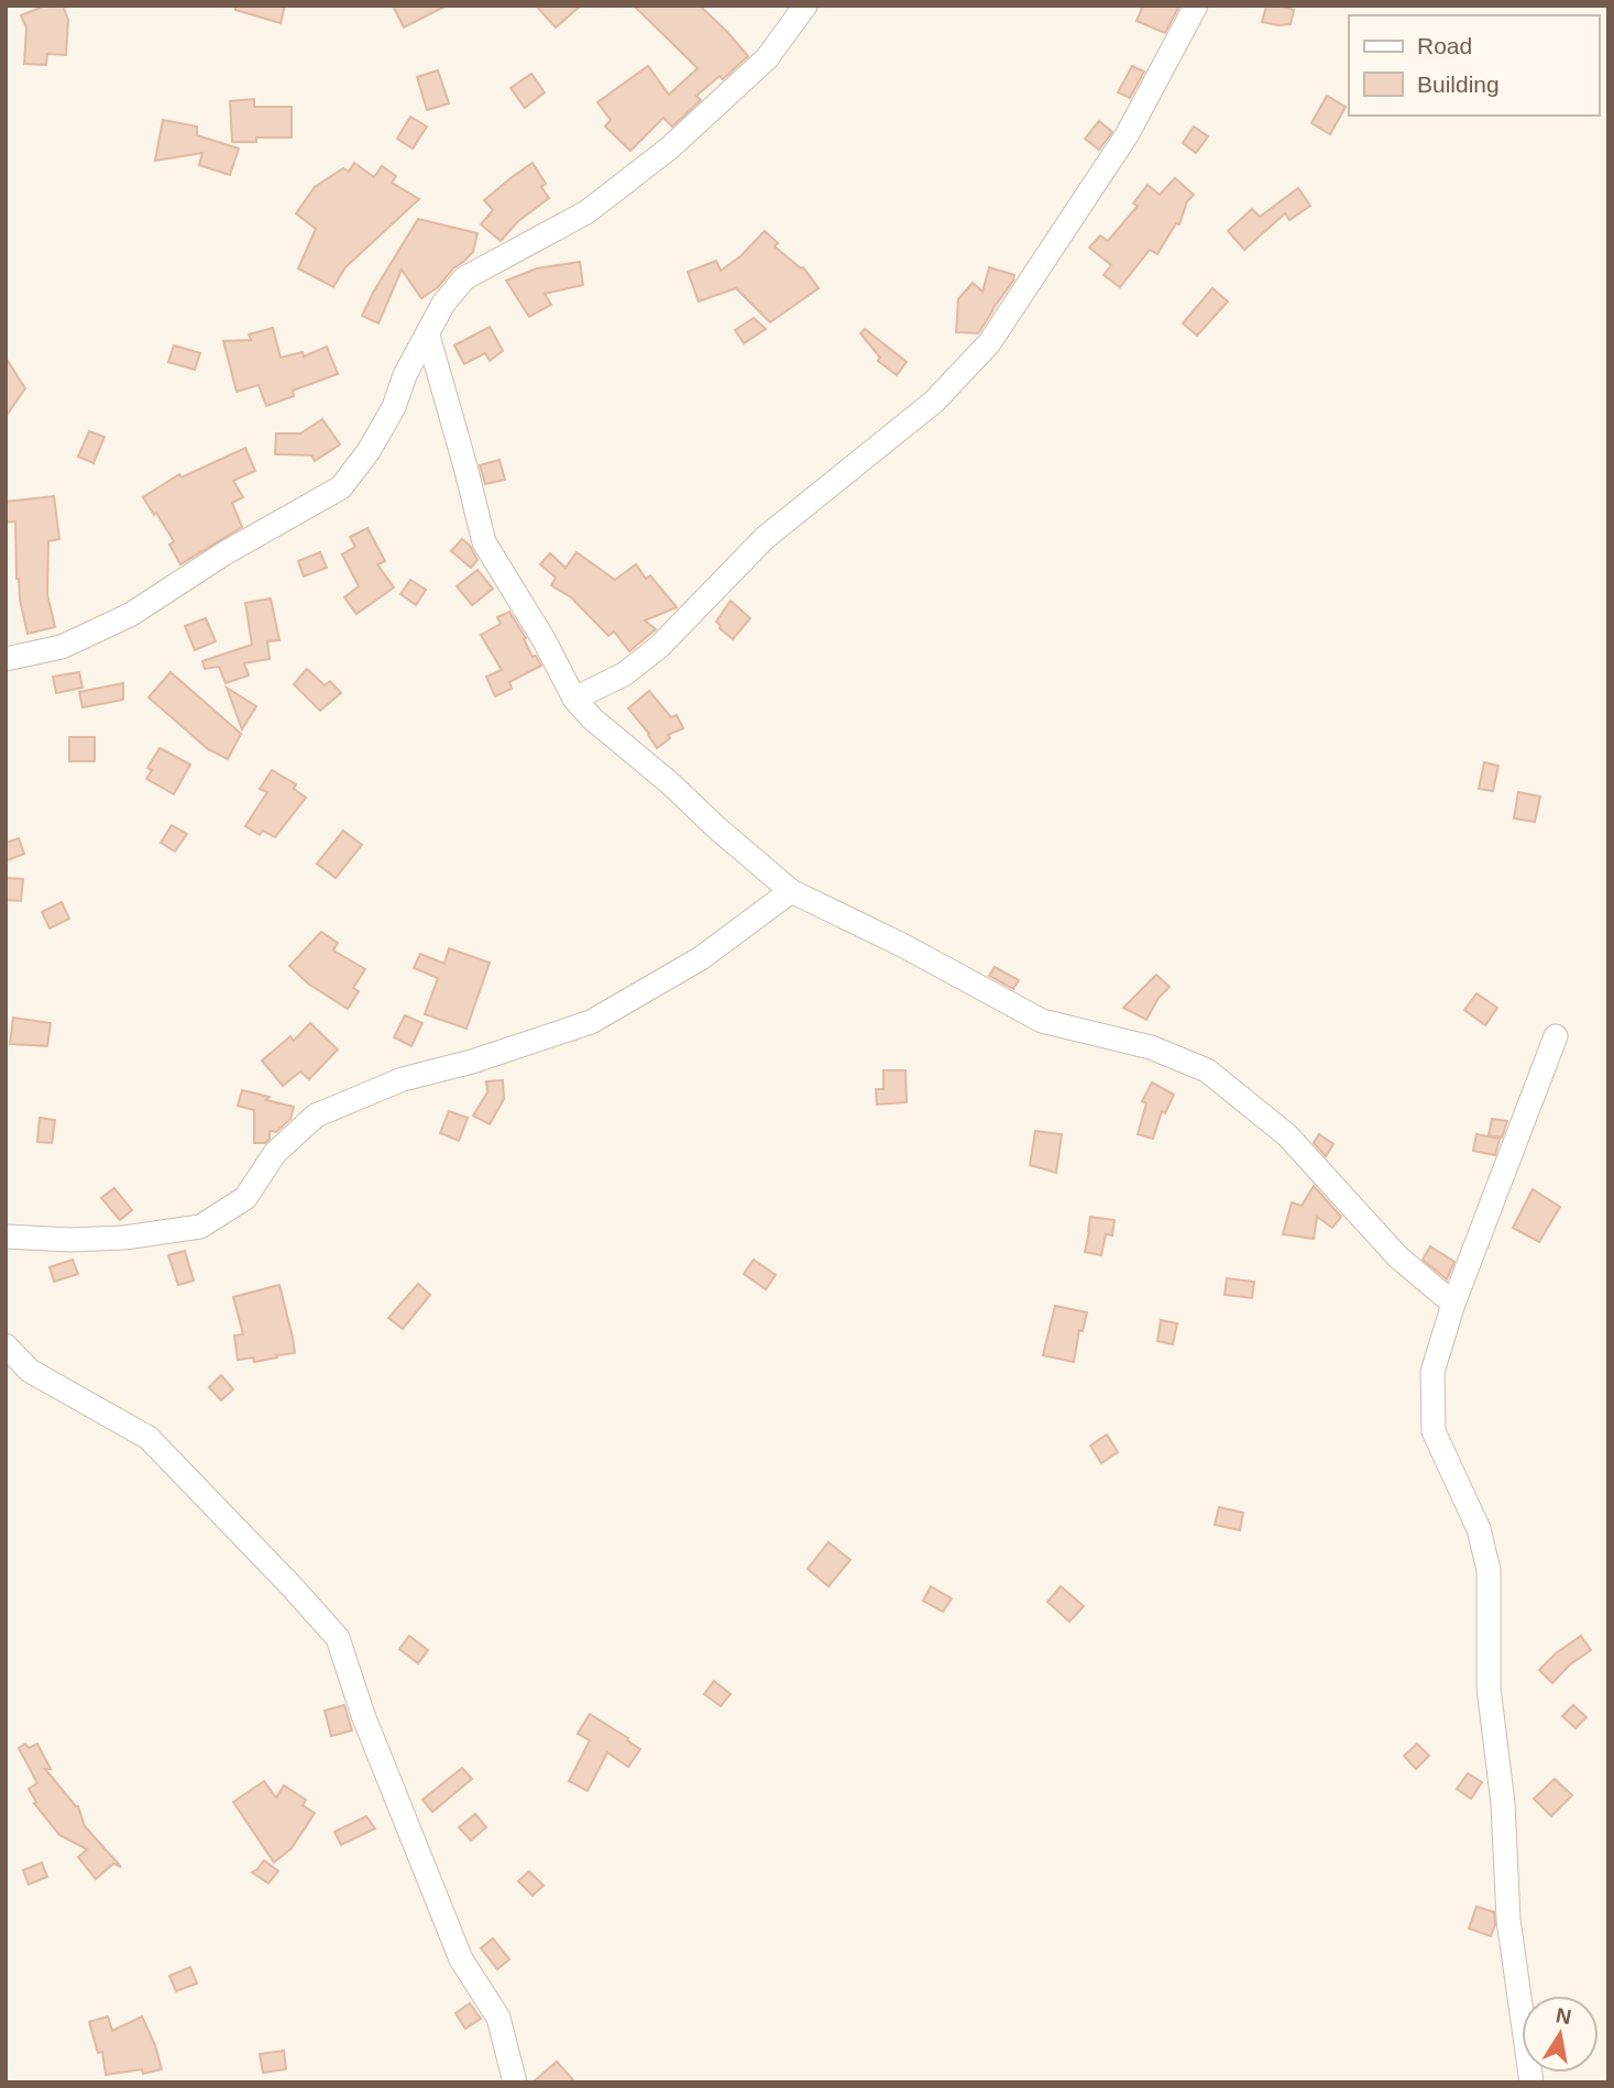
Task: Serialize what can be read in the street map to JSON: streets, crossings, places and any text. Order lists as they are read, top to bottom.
{
  "legend": ["Road", "Building"],
  "north": "top"
}
